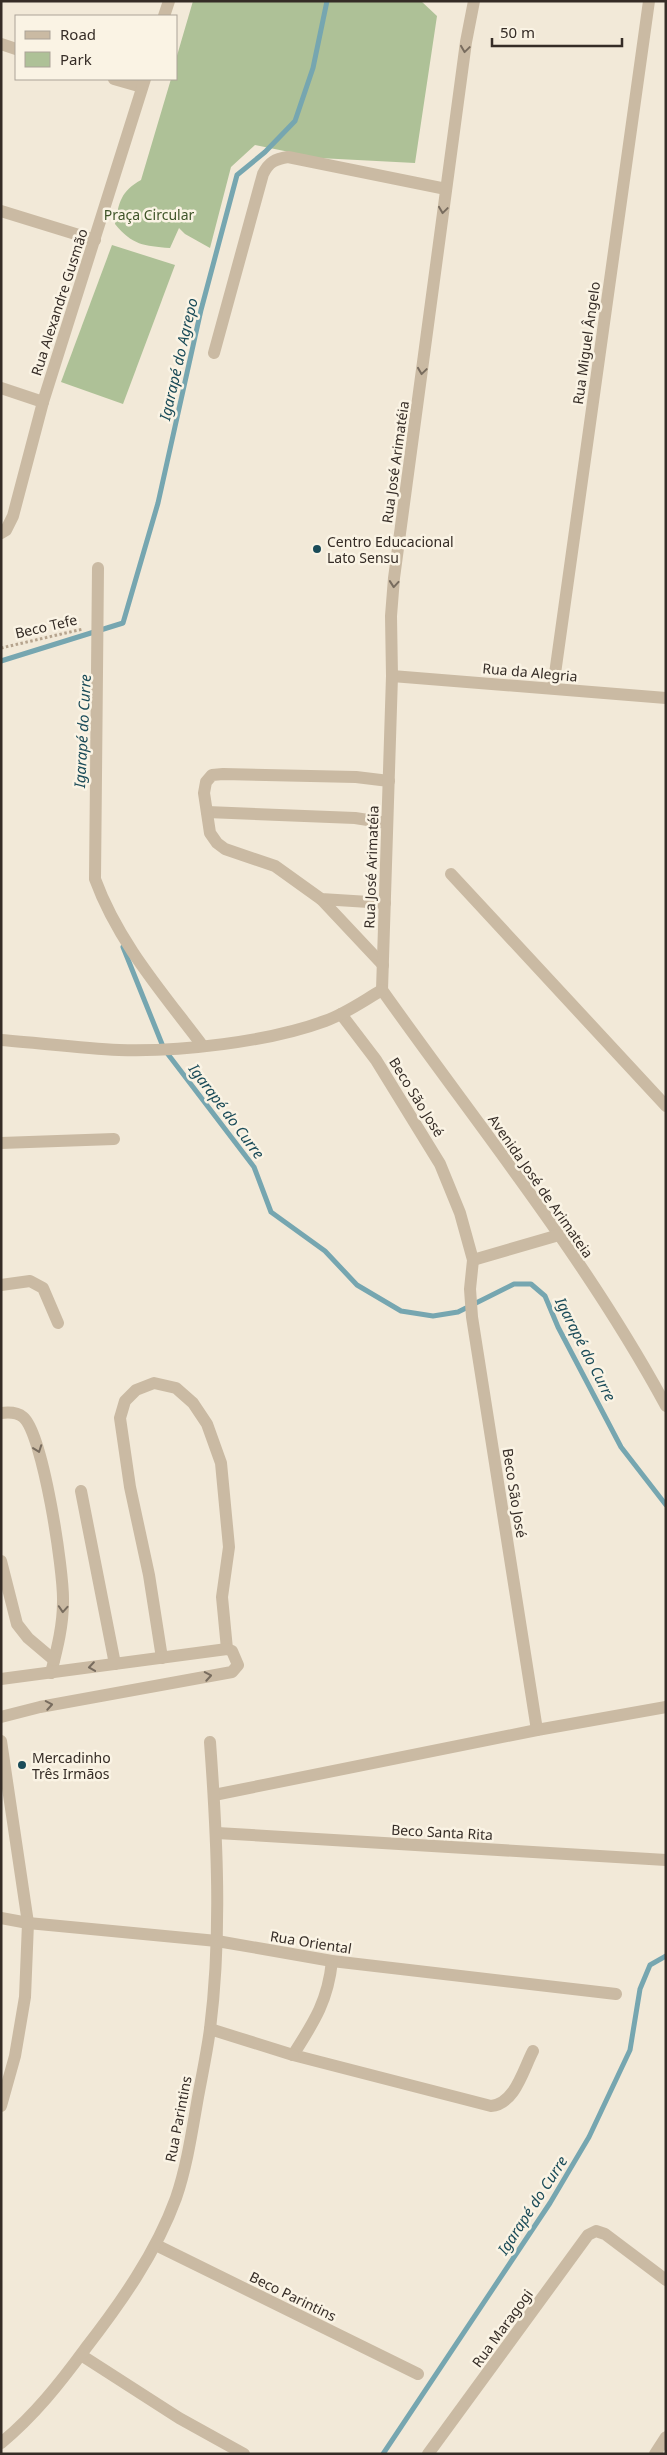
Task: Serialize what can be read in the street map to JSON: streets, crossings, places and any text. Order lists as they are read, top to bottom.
{
  "streets": {
    "street": [
      "Rua Alexandre Gusmão",
      "Rua Miguel Ângelo",
      "Rua José Arimatéia",
      "Rua da Alegria",
      "Beco São José",
      "Avenida José de Arimateia",
      "Beco Santa Rita",
      "Rua Oriental",
      "Rua Parintins",
      "Beco Parintins",
      "Rua Maragogi"
    ],
    "path": ["Beco Tefe"]
  },
  "crossings": [
    ["Rua Miguel Ângelo", "Rua da Alegria"],
    ["Rua José Arimatéia", "Rua da Alegria"],
    ["Rua José Arimatéia", "Avenida José de Arimateia"],
    ["Beco Santa Rita", "Rua Parintins"],
    ["Rua Oriental", "Rua Parintins"],
    ["Rua Parintins", "Beco Parintins"]
  ],
  "one_way": ["Rua José Arimatéia"],
  "water": ["Igarapé do Agrepo", "Igarapé do Curre"],
  "parks": ["Praça Circular"],
  "places": ["Centro Educacional Lato Sensu", "Mercadinho Três Irmãos"],
  "legend": ["Road", "Park"],
  "scale_bar": "50 m"
}
